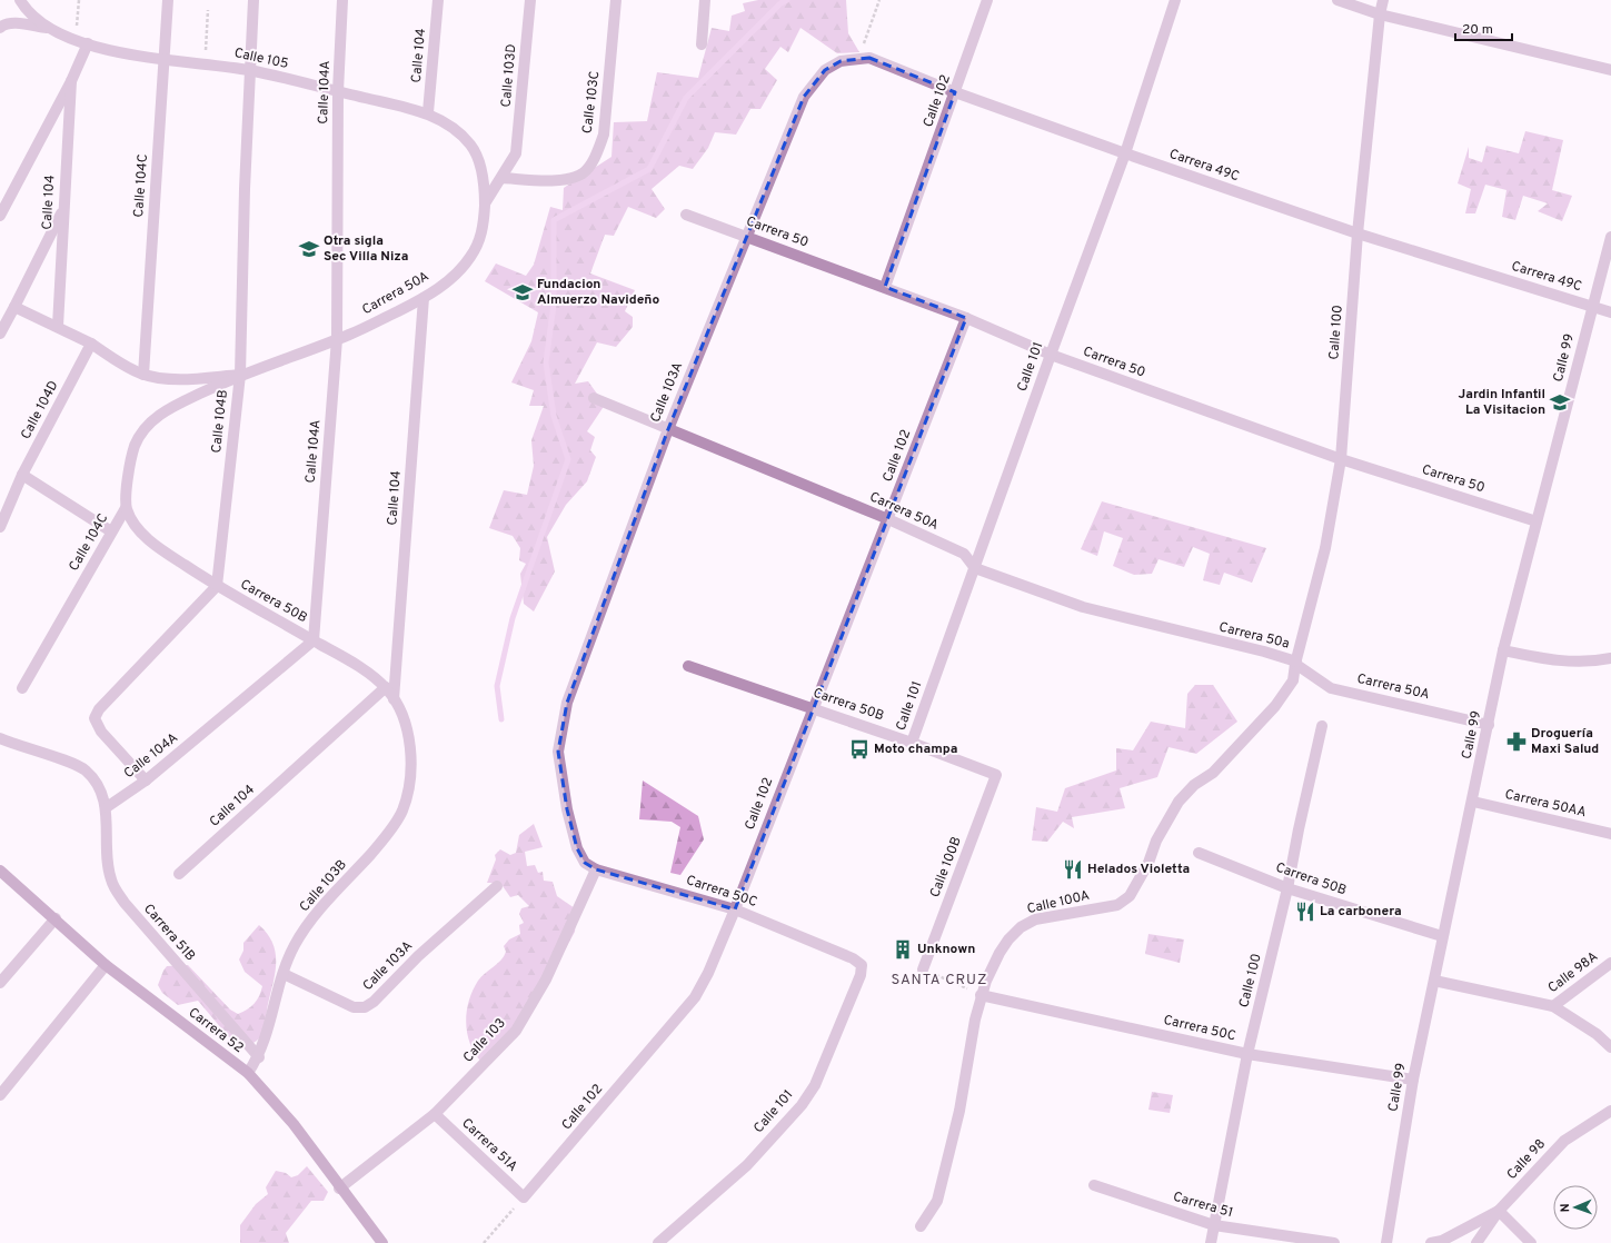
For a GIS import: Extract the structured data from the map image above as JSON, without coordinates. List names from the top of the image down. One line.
{"streets":{"main road":["Carrera 52"],"street":["Calle 104","Calle 105","Calle 103D","Calle 104A","Calle 102","Calle 103C","Carrera 49C","Calle 104C","Carrera 50","Carrera 50A","Calle 100","Calle 99","Calle 101","Calle 103A","Calle 104D","Calle 104B","Carrera 50B","Carrera 50a","Carrera 50AA","Calle 100B","Calle 103B","Carrera 50C","Calle 100A","Carrera 51B","Calle 98A","Calle 103","Carrera 51A","Calle 98","Carrera 51"]},"crossings":[["Calle 104","Calle 105"],["Calle 104","Carrera 50A"],["Calle 104","Carrera 50B"],["Calle 105","Calle 104A"],["Calle 105","Calle 104C"],["Calle 105","Carrera 50A"],["Calle 105","Calle 104B"],["Calle 103D","Calle 103C"],["Calle 104A","Carrera 50A"],["Calle 104A","Carrera 50B"],["Calle 104A","Carrera 51B"],["Calle 102","Carrera 49C"],["Calle 102","Carrera 50"],["Calle 102","Carrera 50A"],["Calle 102","Carrera 50B"],["Calle 102","Carrera 50C"],["Calle 102","Carrera 51A"],["Carrera 49C","Calle 100"],["Carrera 49C","Calle 99"],["Carrera 49C","Calle 101"],["Carrera 49C","Calle 103A"],["Calle 104C","Carrera 50A"],["Calle 104C","Carrera 50B"],["Carrera 50","Calle 100"],["Carrera 50","Calle 99"],["Carrera 50","Calle 101"],["Carrera 50","Calle 103A"],["Carrera 50A","Calle 100"],["Carrera 50A","Calle 99"],["Carrera 50A","Calle 101"],["Carrera 50A","Calle 103A"],["Carrera 50A","Calle 104D"],["Carrera 50A","Calle 104B"],["Carrera 50A","Carrera 50a"],["Carrera 50A","Calle 100A"],["Calle 100","Carrera 50B"],["Calle 100","Carrera 50a"],["Calle 100","Carrera 50C"],["Calle 100","Calle 100A"],["Calle 100","Carrera 51"],["Calle 99","Carrera 50B"],["Calle 99","Carrera 50AA"],["Calle 99","Carrera 50C"],["Calle 101","Carrera 50B"],["Calle 101","Carrera 50C"],["Calle 103A","Calle 103B"],["Calle 103A","Carrera 50C"],["Calle 104B","Carrera 50B"],["Carrera 50B","Calle 100B"],["Carrera 50B","Calle 103B"],["Carrera 50a","Calle 100A"],["Calle 103B","Carrera 51B"],["Calle 103B","Carrera 52"],["Carrera 50C","Calle 100A"],["Carrera 50C","Calle 103"],["Carrera 52","Calle 103"],["Calle 103","Carrera 51A"]],"districts":["SANTA CRUZ"],"places":{"school or university":["Otra sigla Sec Villa Niza","Fundacion Almuerzo Navideño","Jardin Infantil La Visitacion"],"pharmacy":["Droguería Maxi Salud"],"bus stop":["Moto champa"],"restaurant":["Helados Violetta","La carbonera"],"building":["Unknown"]},"scale_bar":"20 m","north":"left"}
